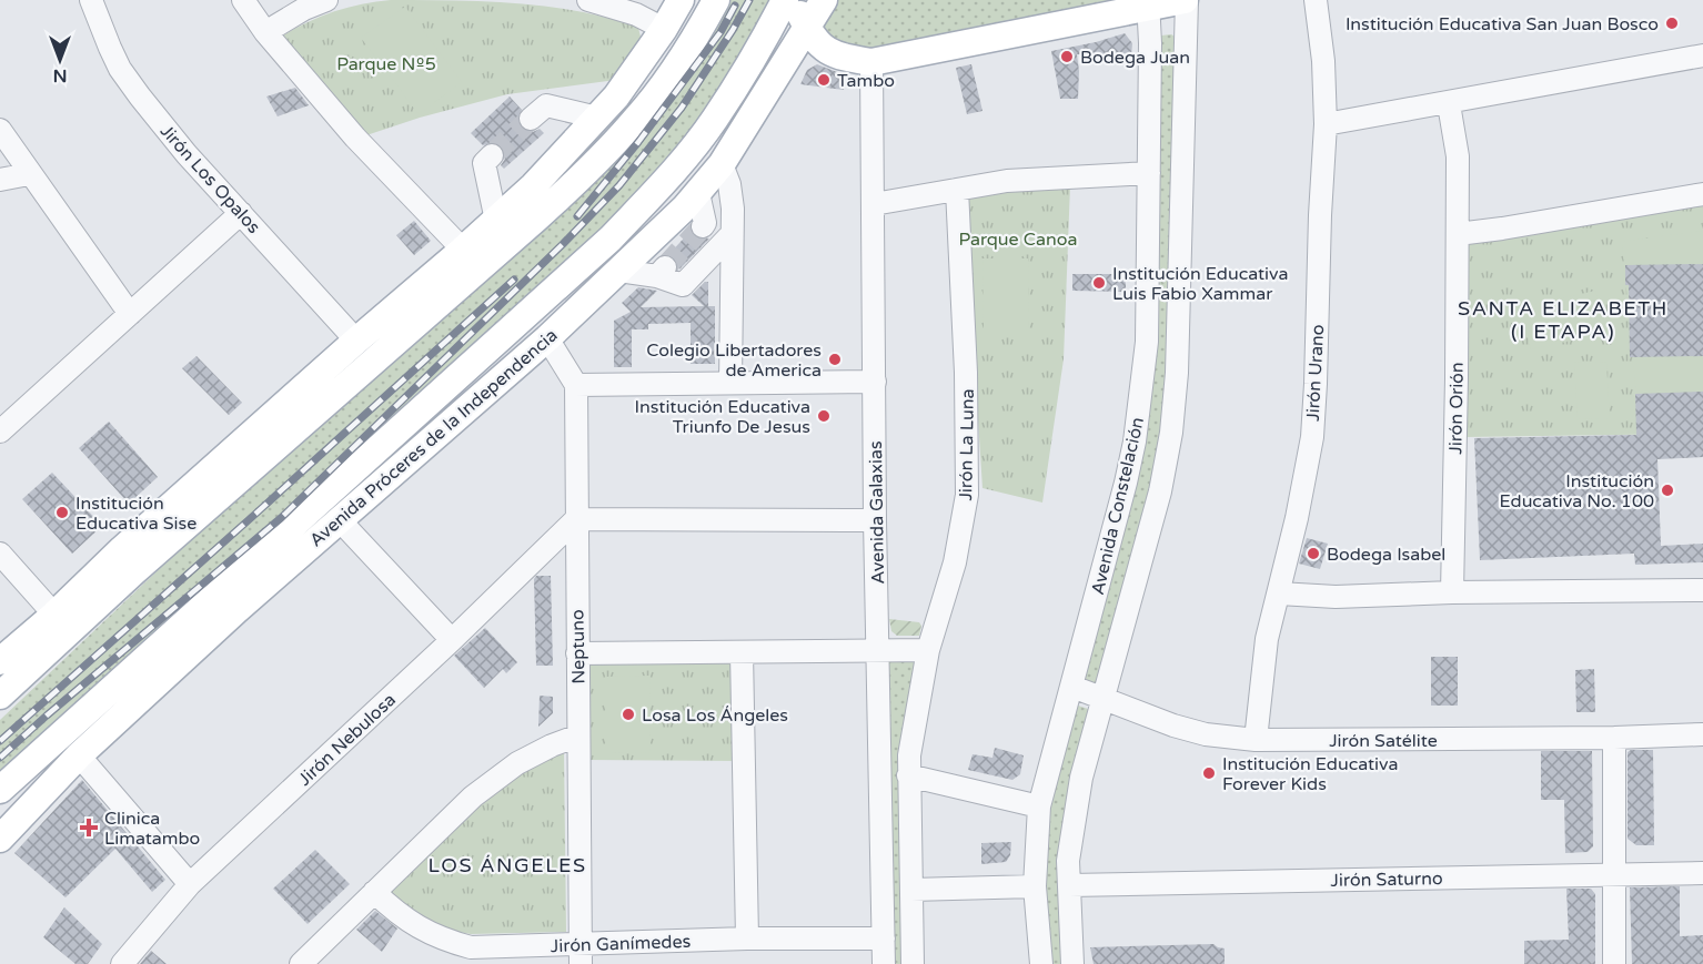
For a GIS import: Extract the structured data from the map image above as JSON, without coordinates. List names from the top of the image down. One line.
{"streets":{"main road":["Avenida Próceres de la Independencia"],"street":["Jirón Los Opalos","Jirón Urano","Jirón Orión","Jirón La Luna","Avenida Constelación","Avenida Galaxias","Neptuno","Jirón Nebulosa","Jirón Satélite","Jirón Saturno","Jirón Ganímedes"]},"crossings":[["Jirón Urano","Jirón Satélite"],["Avenida Constelación","Jirón Satélite"],["Avenida Constelación","Jirón Saturno"],["Avenida Galaxias","Jirón Ganímedes"],["Neptuno","Jirón Nebulosa"],["Neptuno","Jirón Ganímedes"]],"districts":["SANTA ELIZABETH (I ETAPA)","LOS ÁNGELES"],"parks":["Parque Nº5","Parque Canoa"],"places":{"other":["Institución Educativa San Juan Bosco","Bodega Juan","Tambo","Institución Educativa Luis Fabio Xammar","Colegio Libertadores de America","Institución Educativa Triunfo De Jesus","Institución Educativa No. 100","Institución Educativa Sise","Bodega Isabel","Losa Los Ángeles","Institución Educativa Forever Kids"],"health":["Clinica Limatambo"]},"north":"bottom"}
